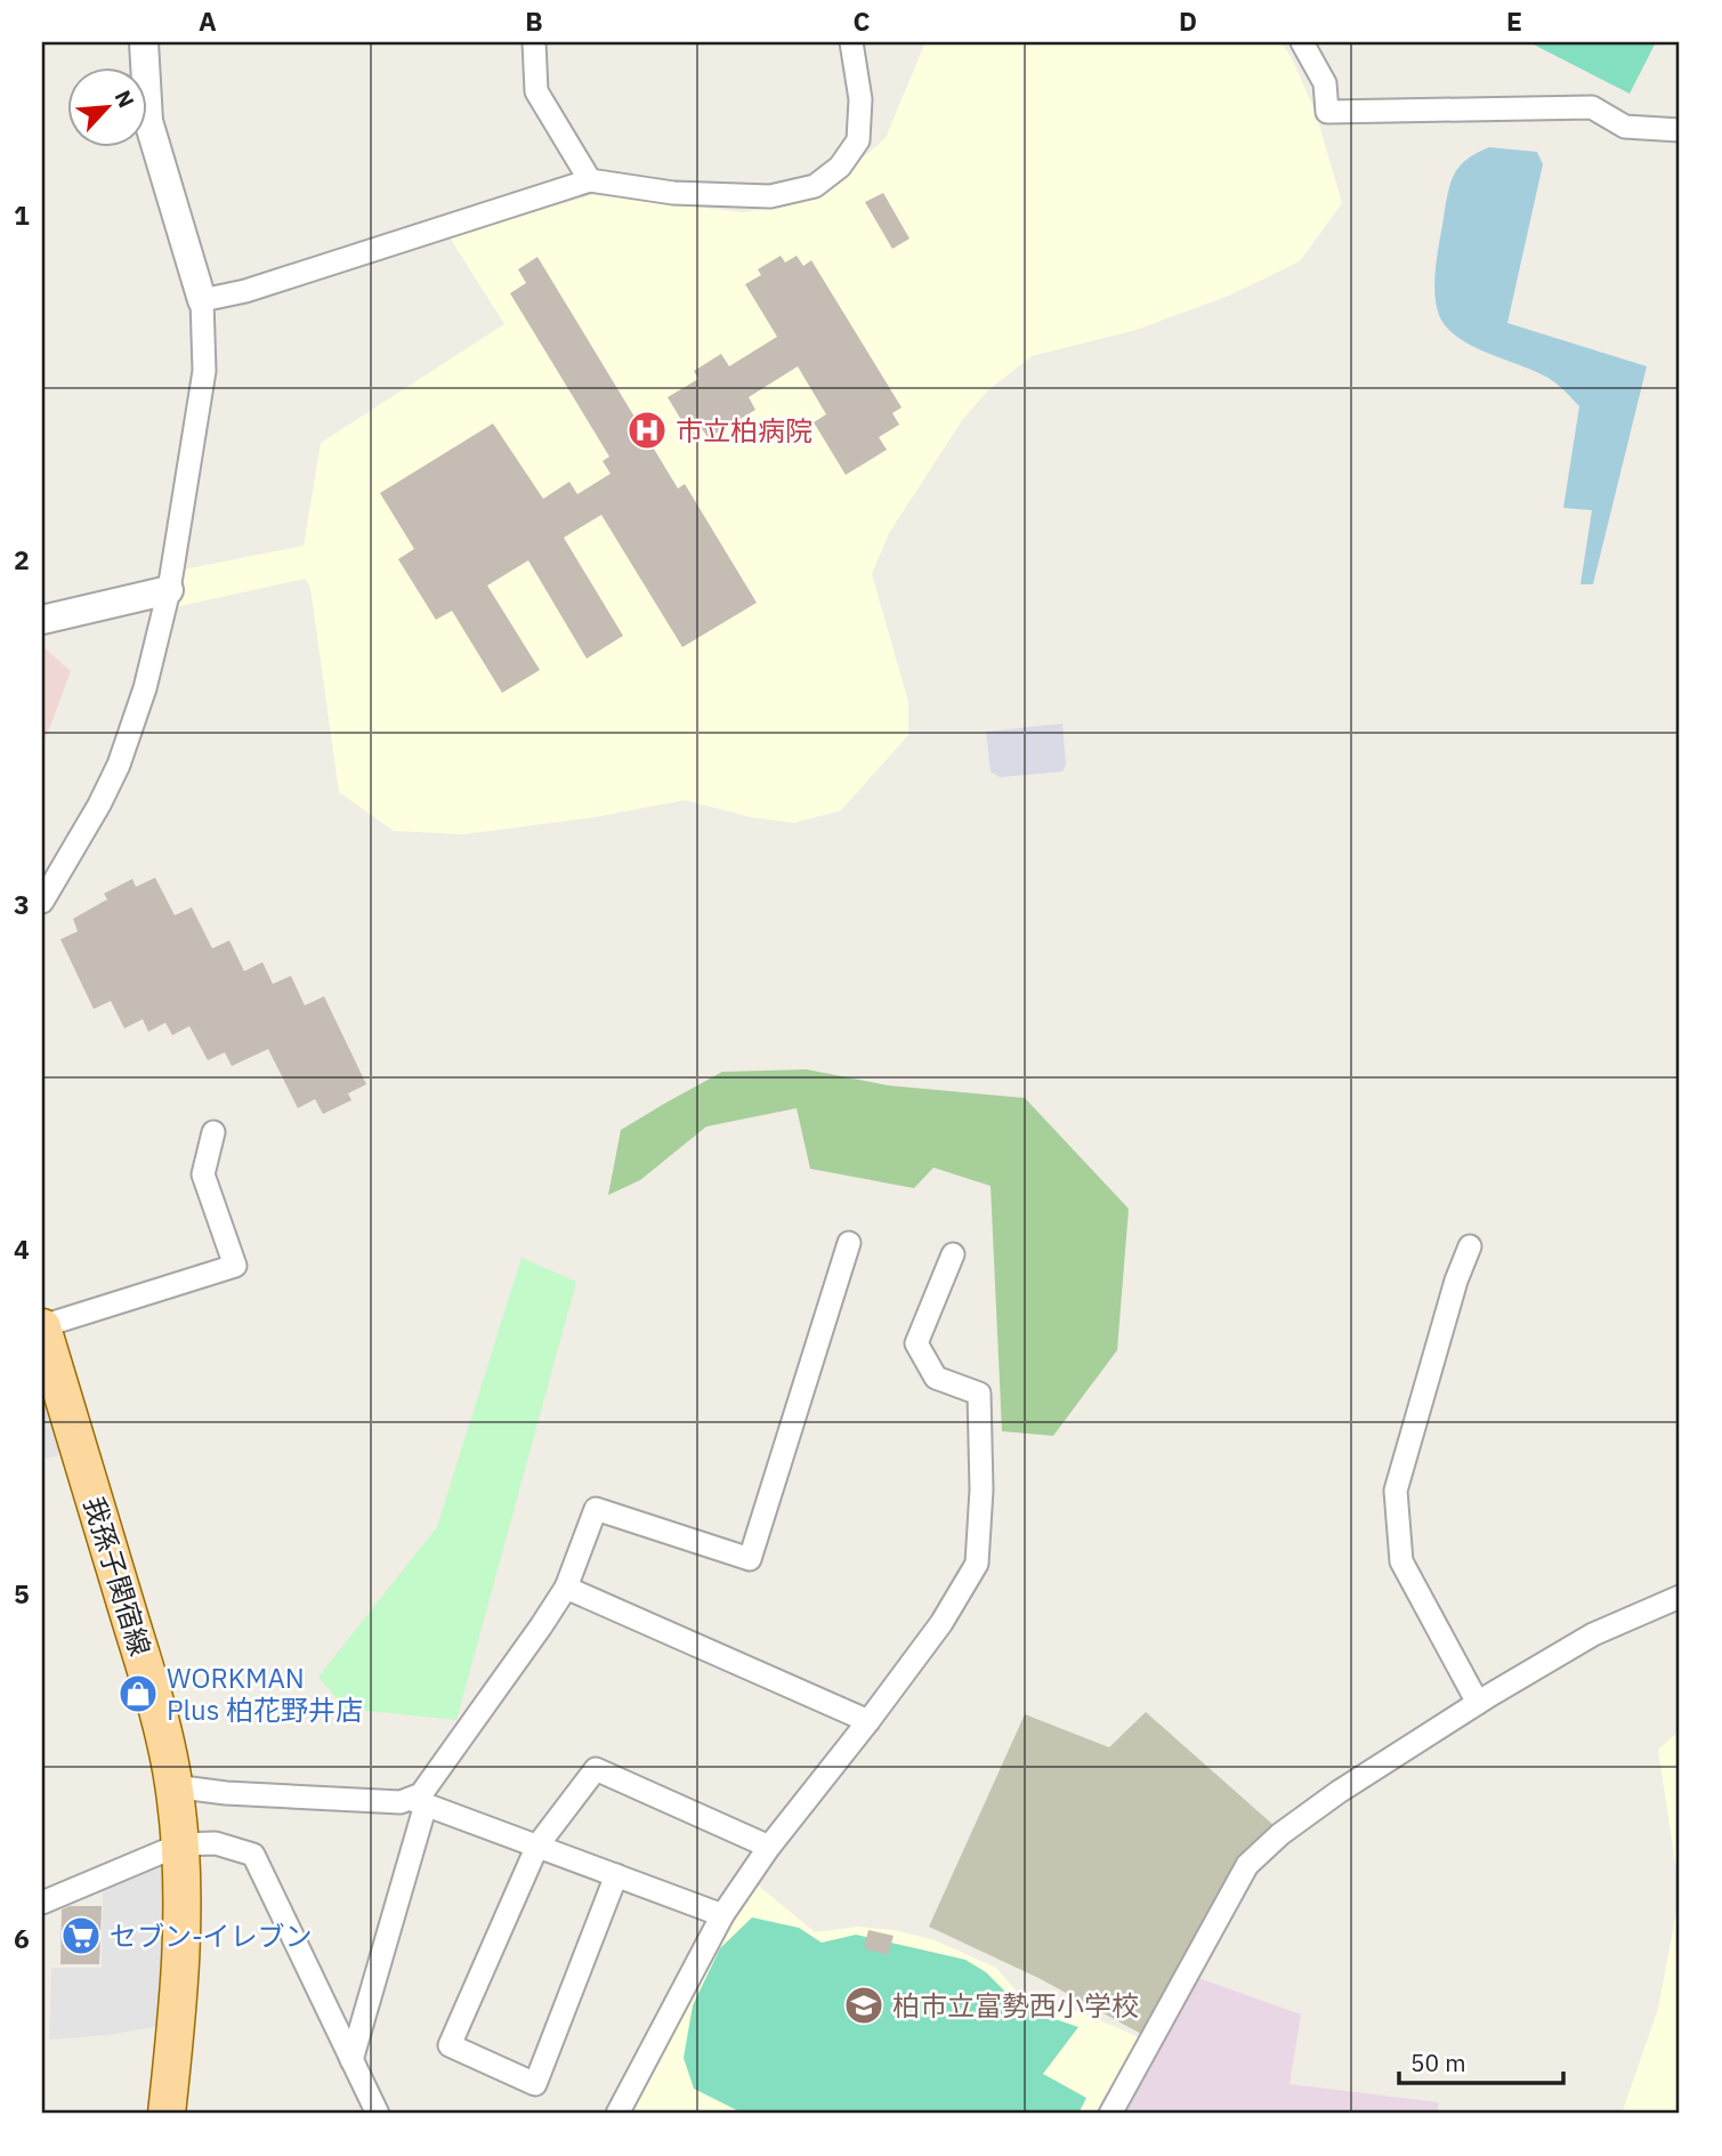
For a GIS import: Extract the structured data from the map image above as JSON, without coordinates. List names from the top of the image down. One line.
{"streets":{"main road":["我孫子関宿線"]},"places":{"hospital":["市立柏病院"],"shop":["WORKMAN Plus 柏花野井店"],"supermarket":["セブン-イレブン"],"school or university":["柏市立富勢西小学校"]},"scale_bar":"50 m","north":"top right","grid":{"columns":["A","B","C","D","E"],"rows":["1","2","3","4","5","6"]}}
